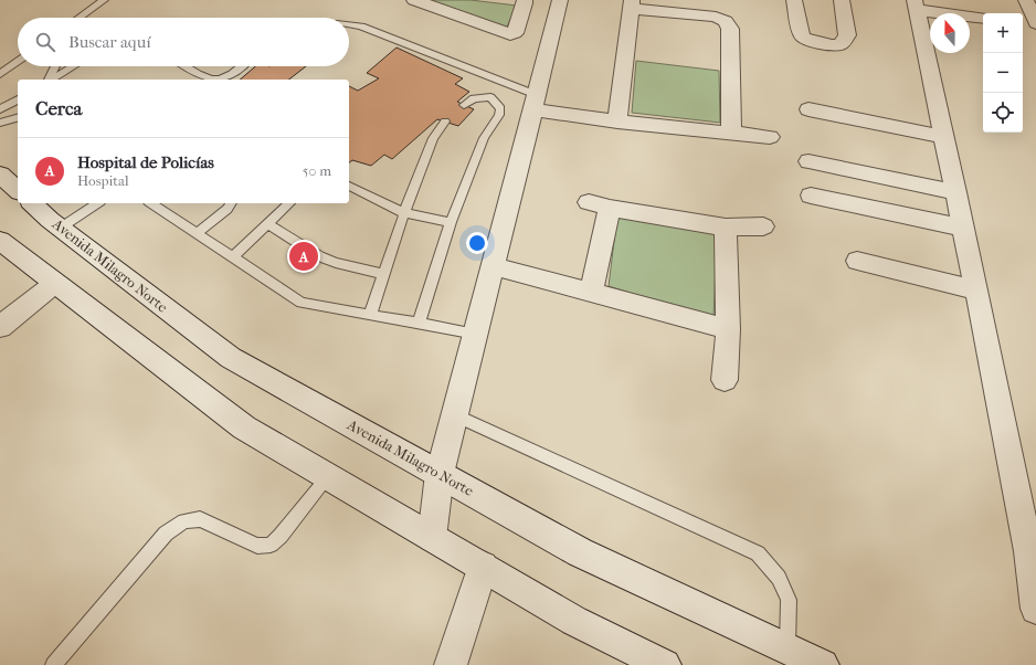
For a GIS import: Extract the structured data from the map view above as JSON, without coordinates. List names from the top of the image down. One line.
{"streets":{"street":["Avenida Milagro Norte"]},"north":"top","page":{"map_buttons":["+","−"],"search":"Buscar aquí","heading":"Cerca","list":[{"mark":"A","name":"Hospital de Policías","note":"Hospital","value":"50 m"}],"pins":"A"}}
